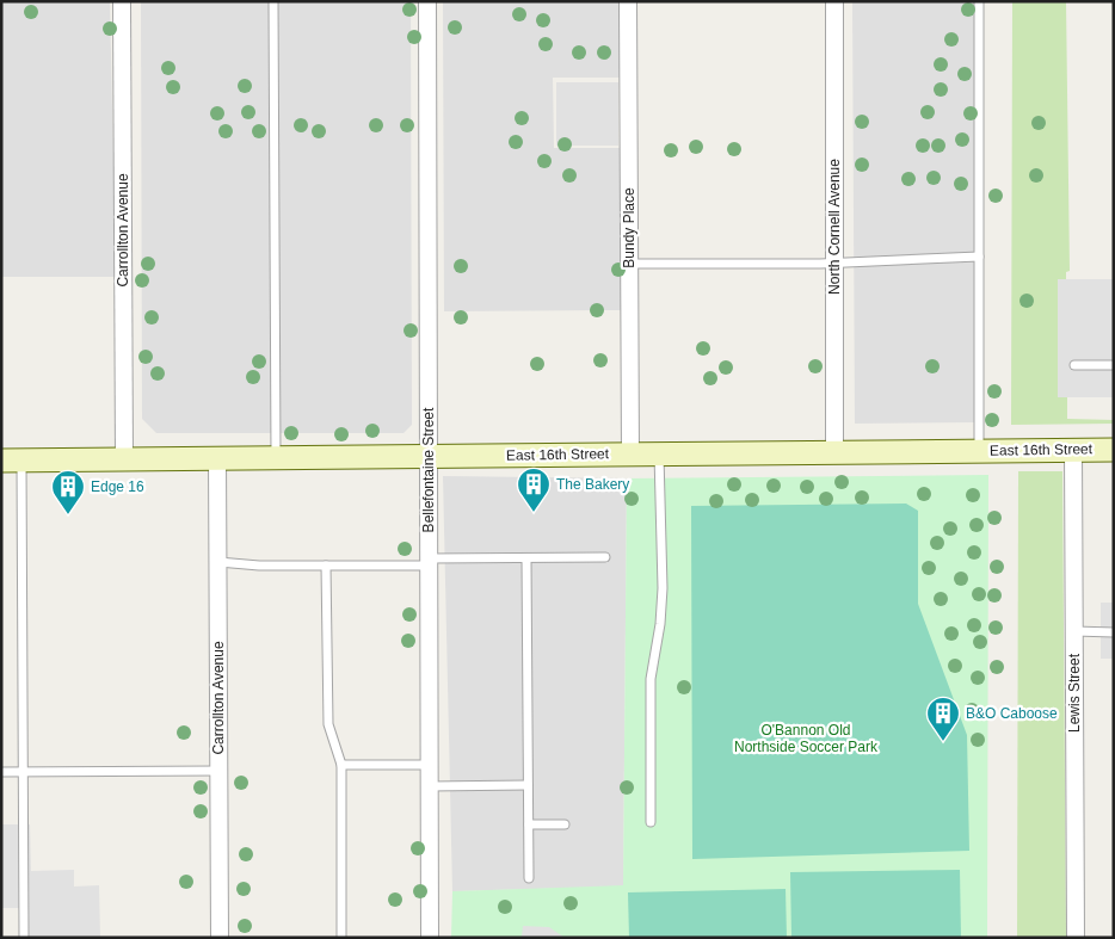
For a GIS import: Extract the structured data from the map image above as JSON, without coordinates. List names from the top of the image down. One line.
{"streets":{"main road":["East 16th Street"],"street":["North Cornell Avenue","Bundy Place","Carrollton Avenue","Bellefontaine Street","Lewis Street"]},"crossings":[["North Cornell Avenue","East 16th Street"],["Bundy Place","East 16th Street"],["Carrollton Avenue","East 16th Street"],["East 16th Street","Bellefontaine Street"],["East 16th Street","Lewis Street"]],"parks":["O'Bannon Old Northside Soccer Park"],"places":{"building":["The Bakery","Edge 16","B&O Caboose"]}}
